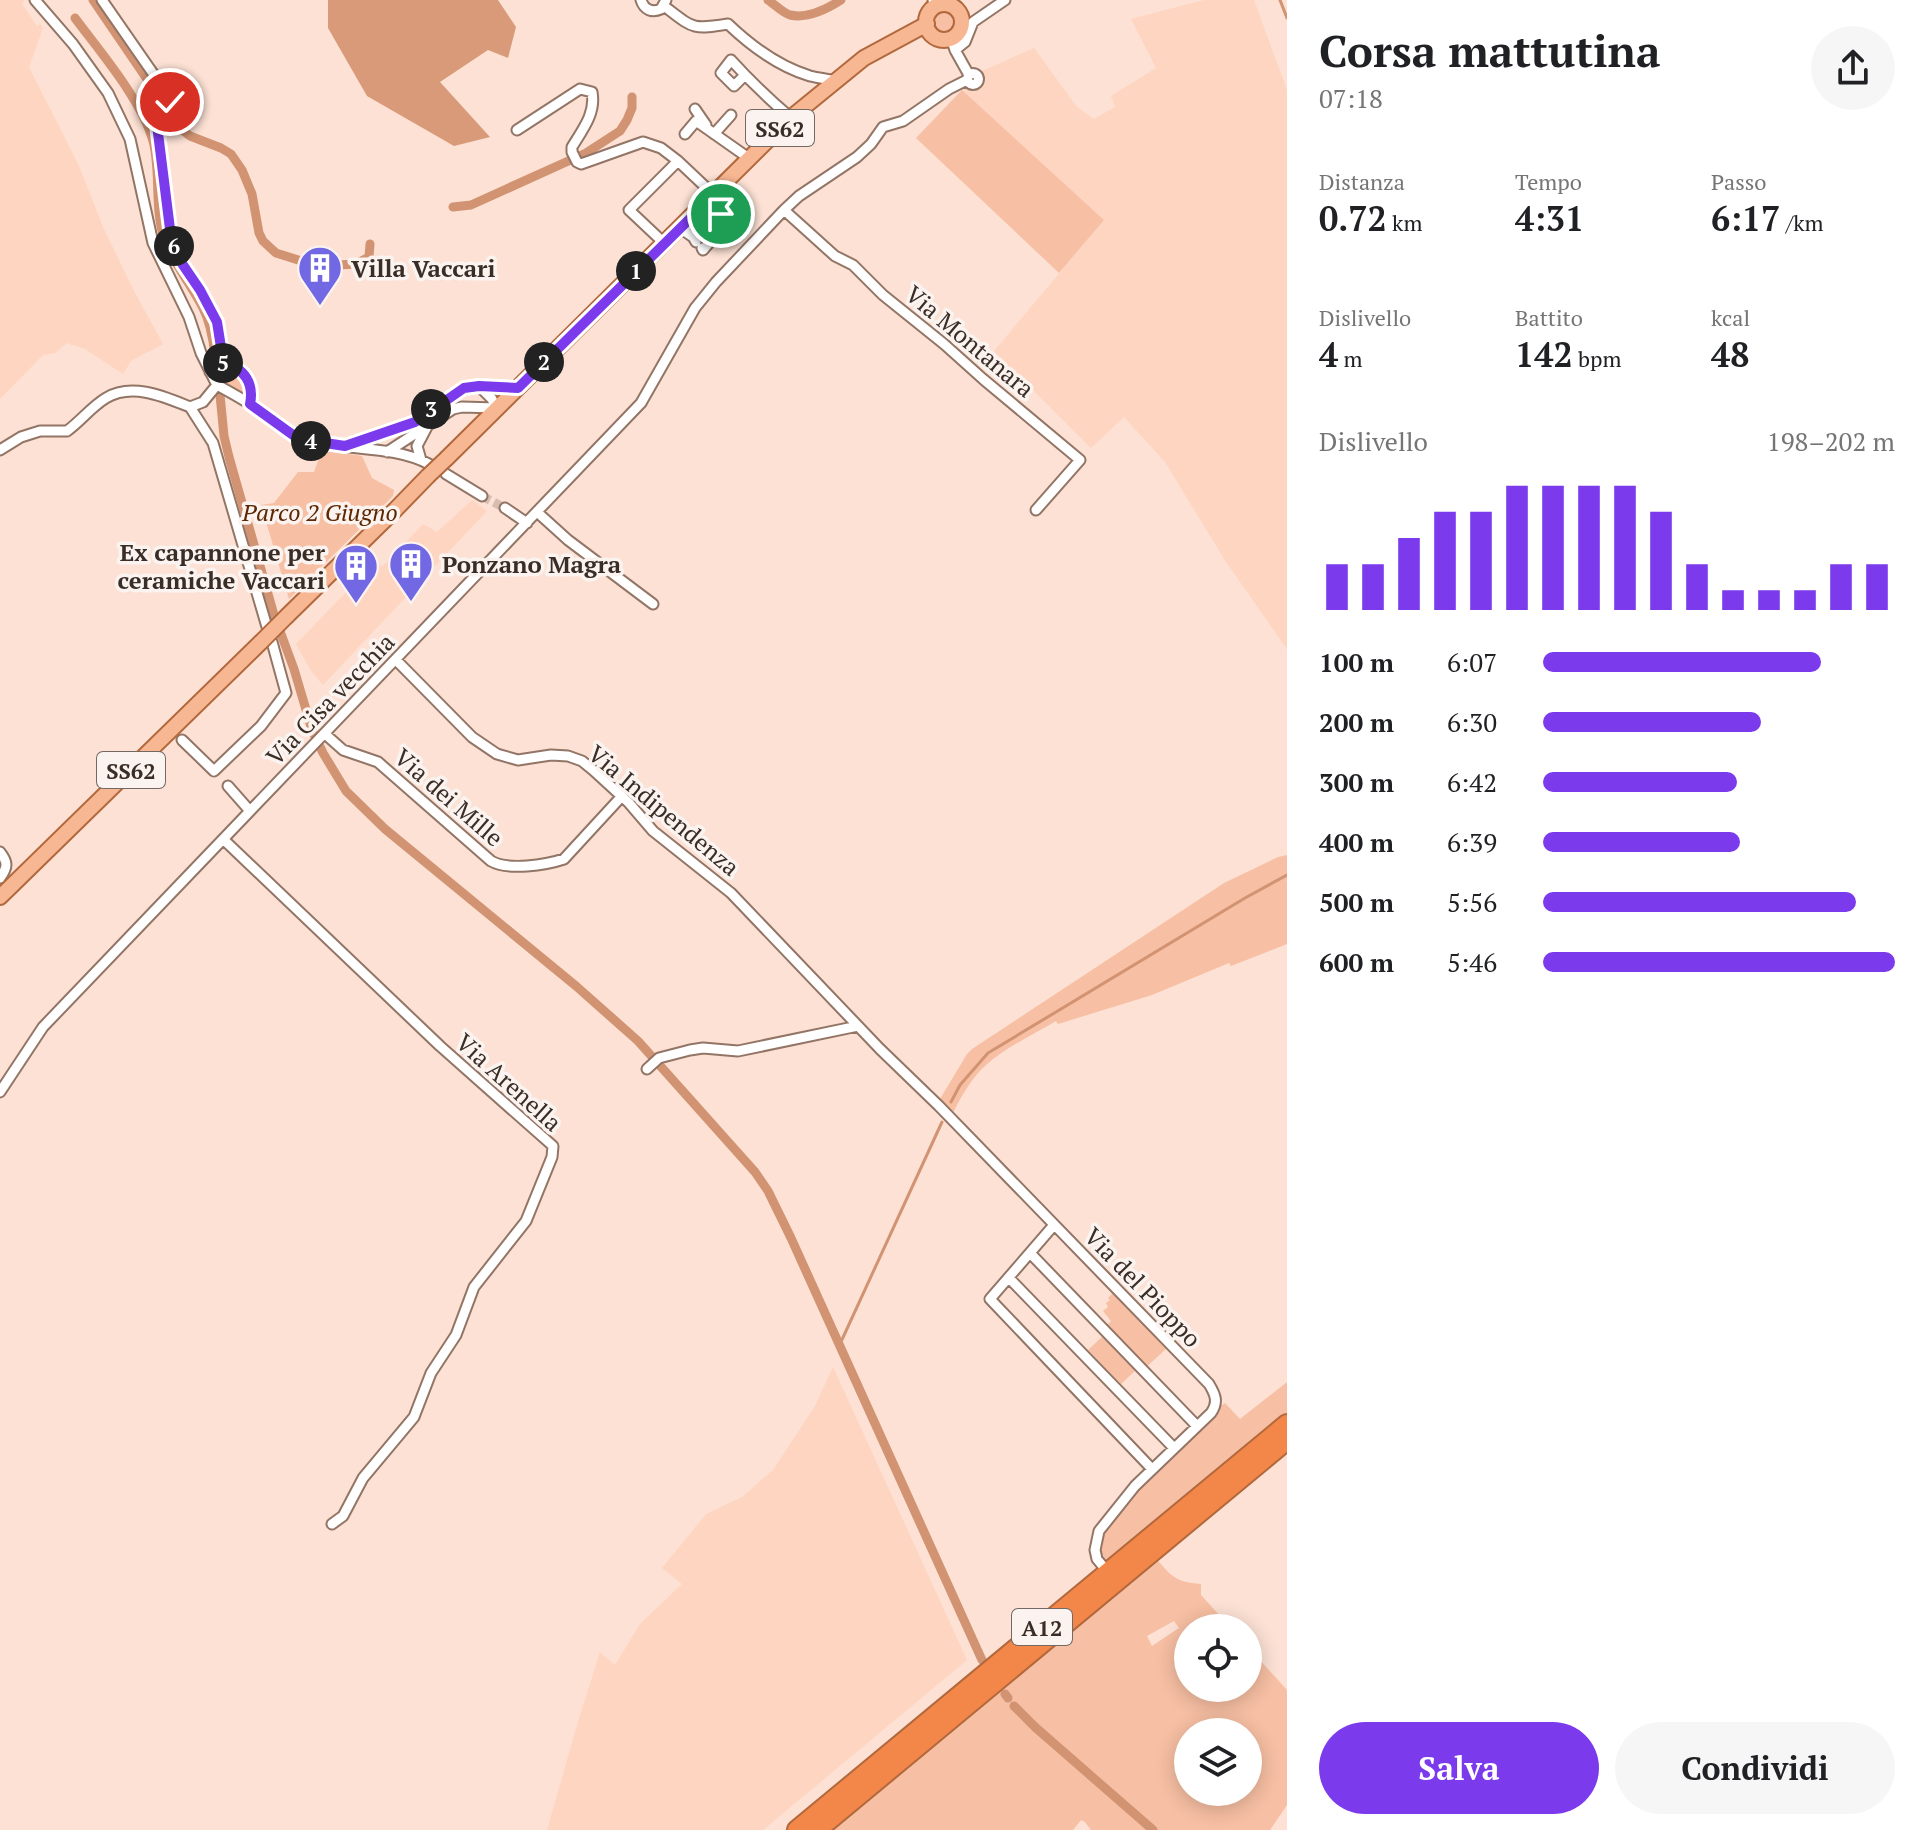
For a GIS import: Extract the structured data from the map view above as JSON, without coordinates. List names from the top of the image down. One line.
{"streets":{"highway":["A12"],"main road":["SS62"],"street":["Via Montanara","Via Cisa vecchia","Via dei Mille","Via Indipendenza","Via Arenella","Via del Pioppo"]},"crossings":[["SS62","Via Cisa vecchia"],["Via Montanara","Via Cisa vecchia"],["Via Cisa vecchia","Via dei Mille"],["Via Cisa vecchia","Via Indipendenza"],["Via Cisa vecchia","Via Arenella"],["Via dei Mille","Via Indipendenza"],["Via Indipendenza","Via del Pioppo"]],"parks":["Parco 2 Giugno"],"places":{"building":["Villa Vaccari","Ponzano Magra","Ex capannone per ceramiche Vaccari"]},"page":{"heading":["Corsa mattutina","07:18"],"stats":[["Distanza","0.72 km"],["Tempo","4:31"],["Passo","6:17 /km"],["Dislivello","4 m"],["Battito","142 bpm"],["kcal","48"]],"pins":["6","1","2","5","3","4"],"chart":["Dislivello","198–202 m"],"list":[{"name":"100 m","note":"6:07"},{"name":"200 m","note":"6:30"},{"name":"300 m","note":"6:42"},{"name":"400 m","note":"6:39"},{"name":"500 m","note":"5:56"},{"name":"600 m","note":"5:46"}],"buttons":["Salva","Condividi"]}}
